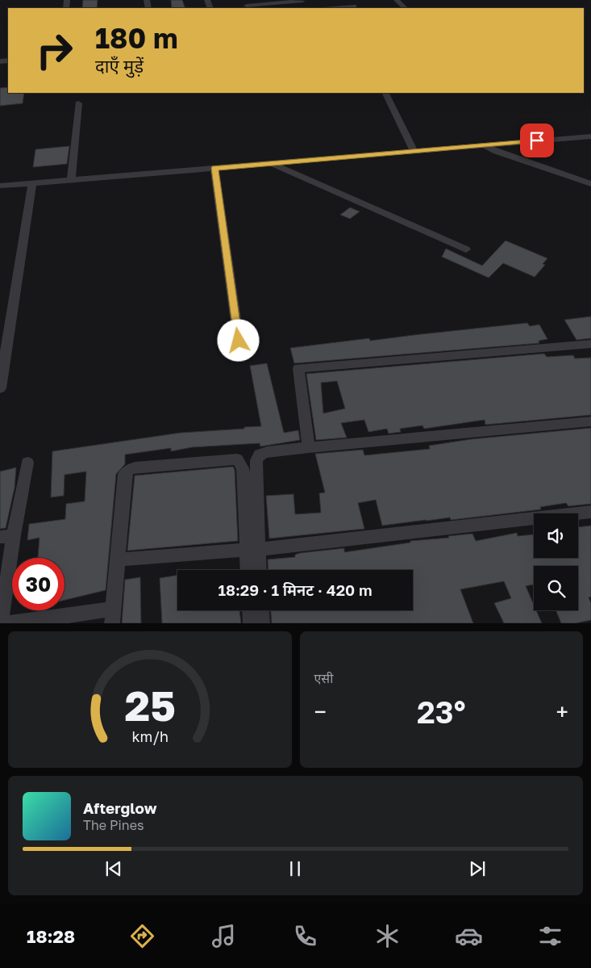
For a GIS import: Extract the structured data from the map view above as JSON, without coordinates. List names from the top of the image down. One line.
{"page":{"turn":["180 m","दाएँ मुड़ें"],"limit":"30","trip":"18:29 · 1 मिनट · 420 m","tile":"एसी","heat":["−","23°","+"],"song":["Afterglow","The Pines"],"tabs":"18:28","gauge":["25","km/h"]}}
